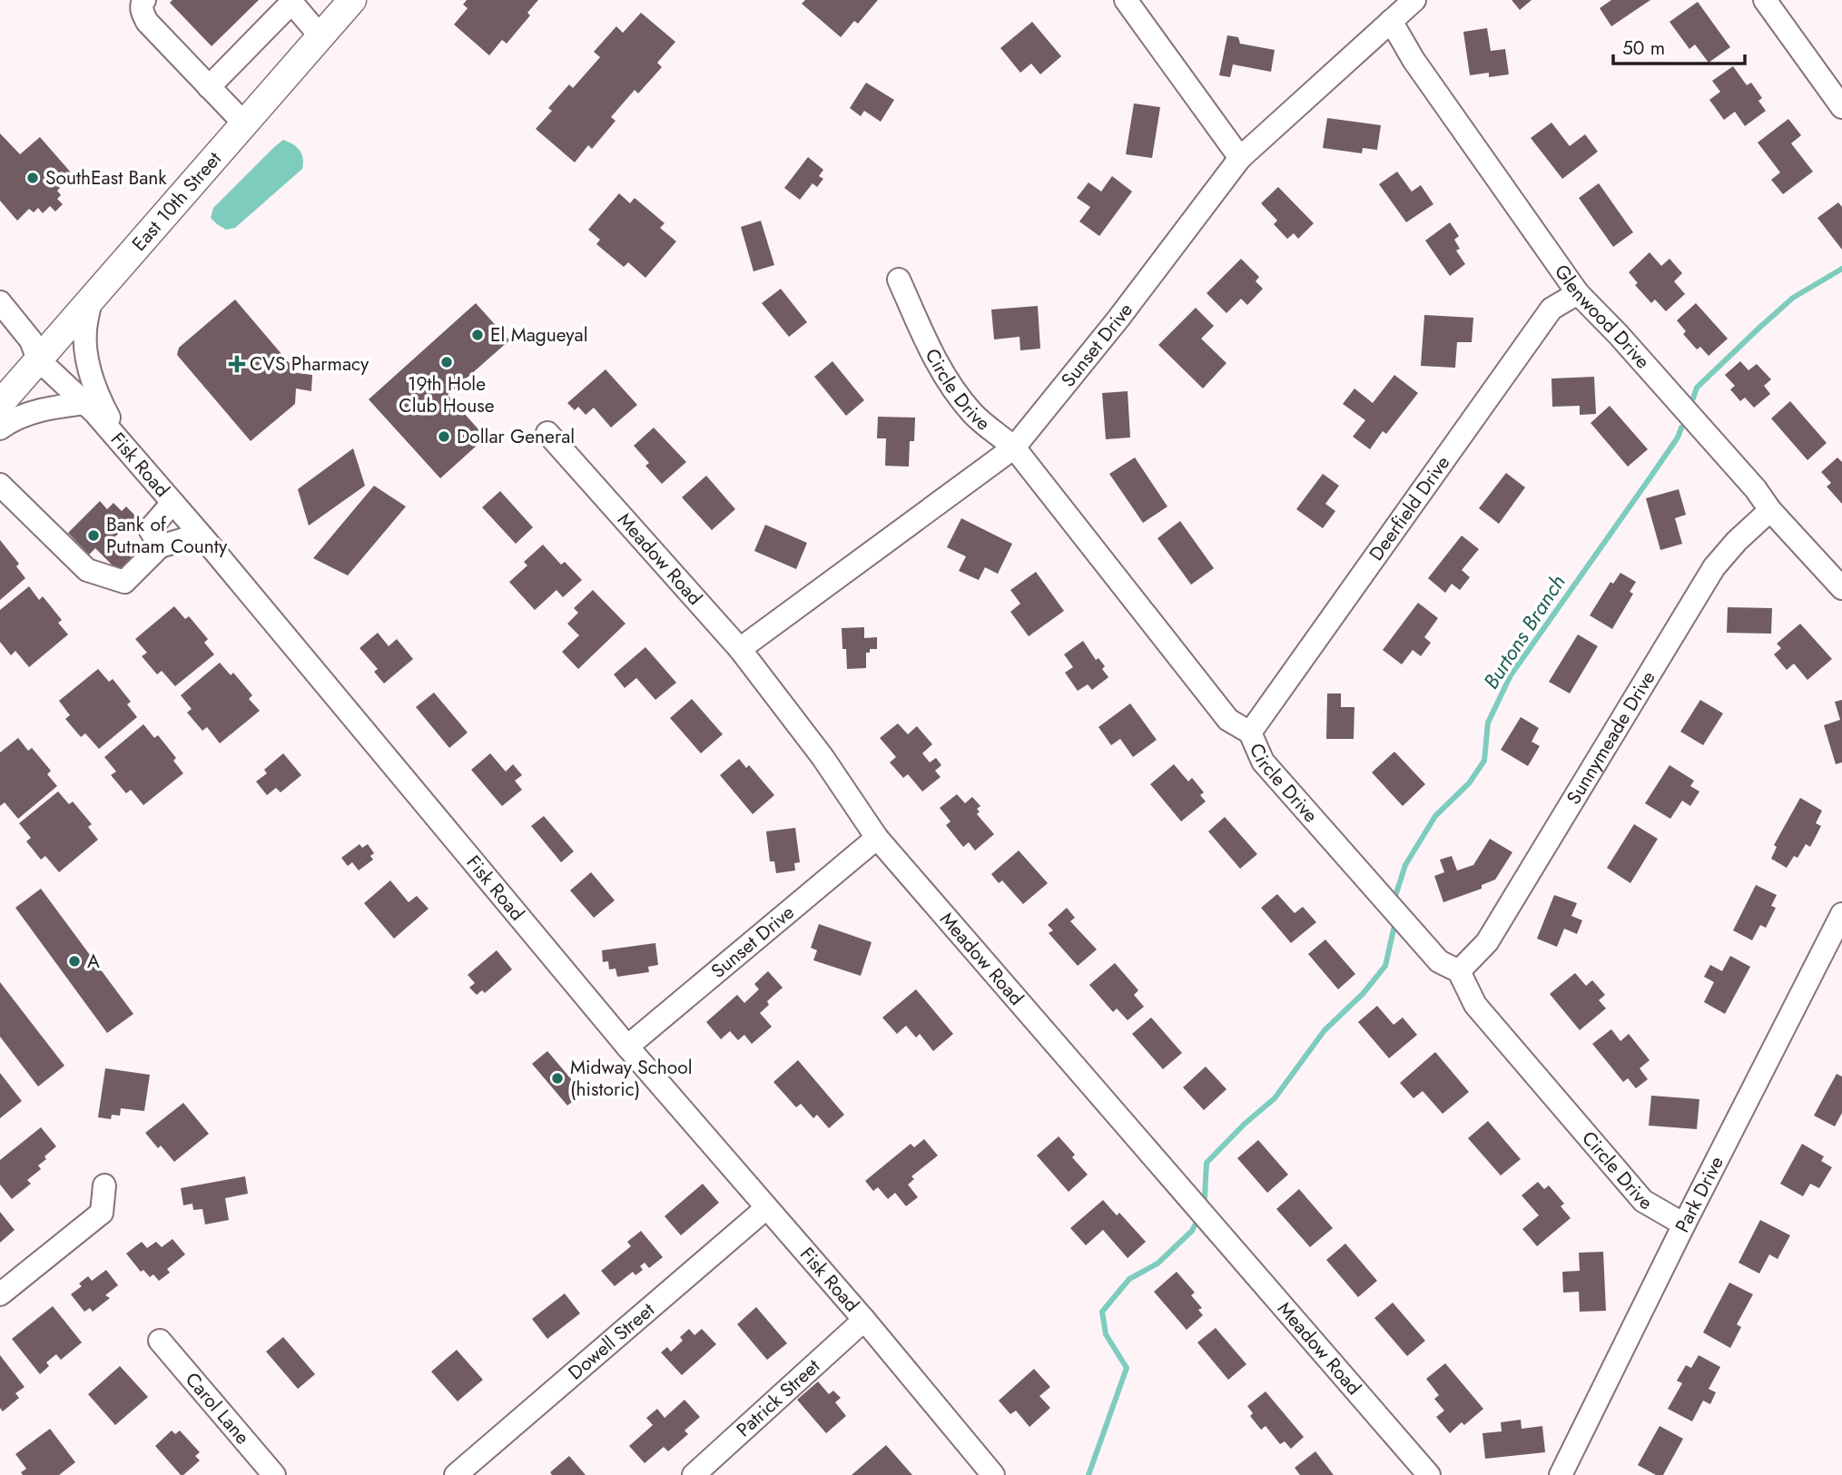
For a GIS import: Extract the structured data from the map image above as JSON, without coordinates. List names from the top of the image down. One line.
{"streets":{"main road":["East 10th Street"],"street":["Glenwood Drive","Sunset Drive","Circle Drive","Fisk Road","Deerfield Drive","Meadow Road","Sunnymeade Drive","Park Drive","Dowell Street","Patrick Street","Carol Lane"]},"crossings":[["East 10th Street","Fisk Road"],["Glenwood Drive","Sunset Drive"],["Glenwood Drive","Deerfield Drive"],["Glenwood Drive","Sunnymeade Drive"],["Sunset Drive","Circle Drive"],["Sunset Drive","Fisk Road"],["Sunset Drive","Meadow Road"],["Circle Drive","Deerfield Drive"],["Circle Drive","Sunnymeade Drive"],["Circle Drive","Park Drive"],["Fisk Road","Dowell Street"],["Fisk Road","Patrick Street"]],"water":["Burtons Branch"],"places":{"other":["SouthEast Bank","El Magueyal","19th Hole Club House","Dollar General","Bank of Putnam County","A","Midway School (historic)"],"health":["CVS Pharmacy"]},"scale_bar":"50 m"}
